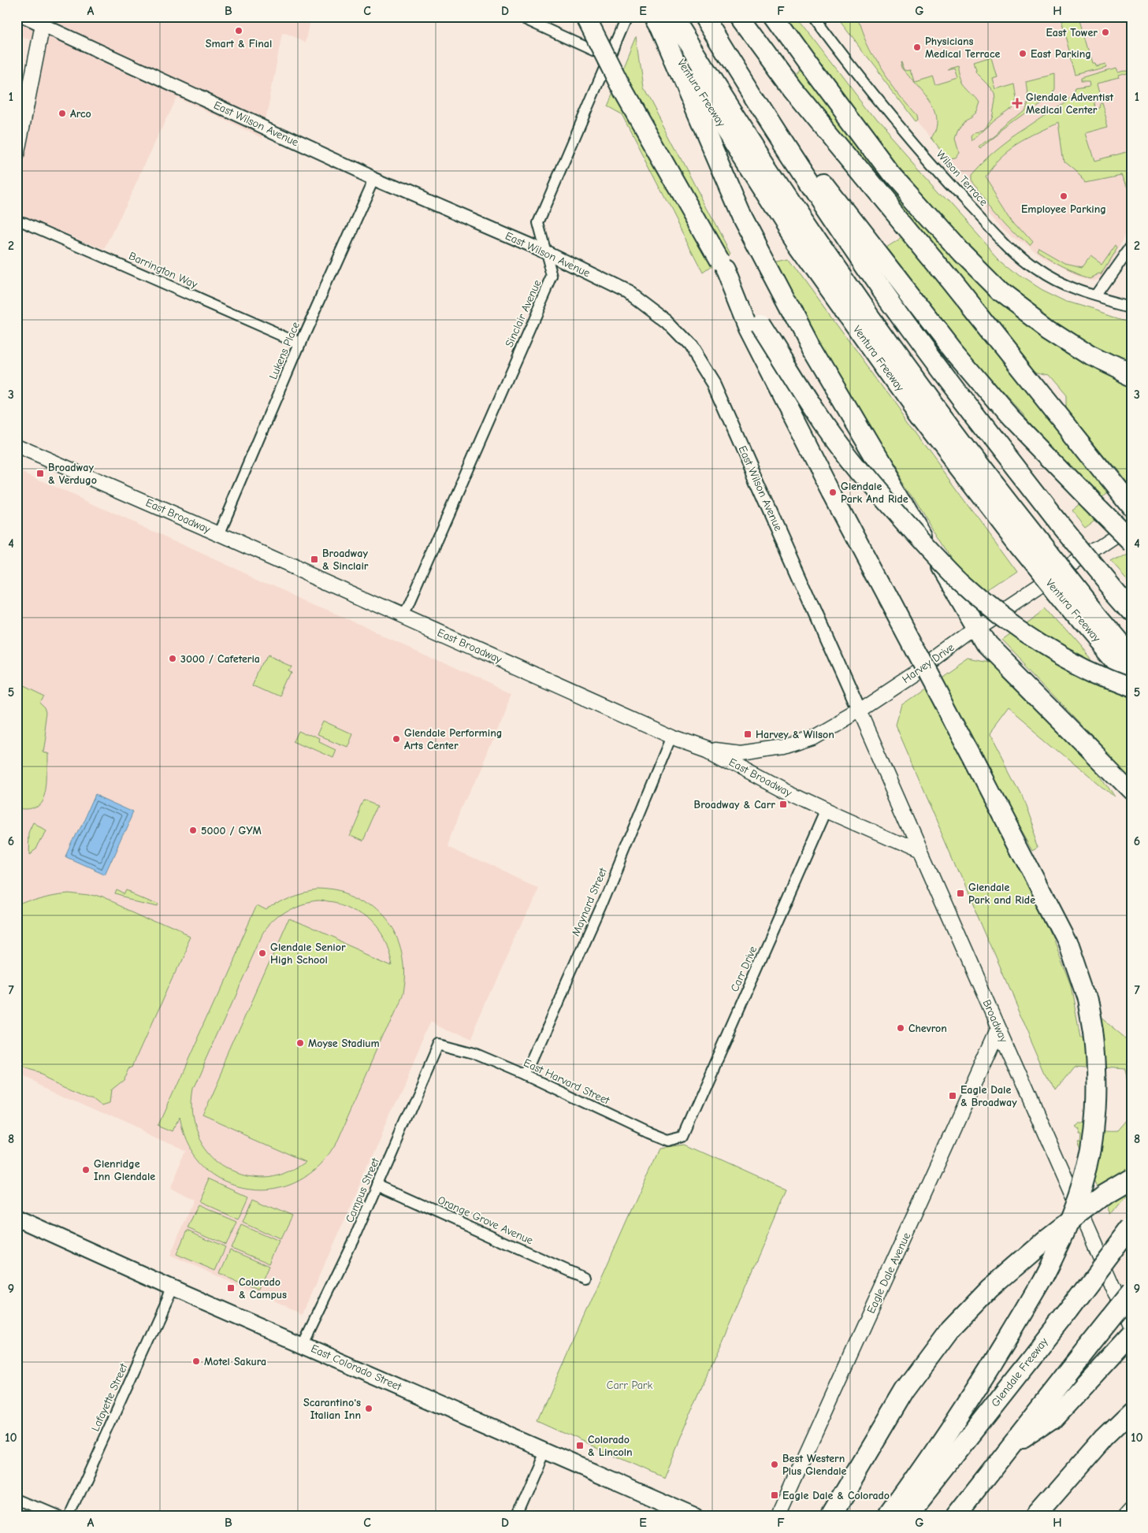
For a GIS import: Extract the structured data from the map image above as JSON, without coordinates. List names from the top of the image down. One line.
{"streets":{"highway":["Ventura Freeway","Glendale Freeway"],"main road":["East Broadway","Harvey Drive","Broadway","Eagle Dale Avenue","East Colorado Street"],"street":["East Wilson Avenue","Wilson Terrace","Barrington Way","Sinclair Avenue","Lukens Place","Maynard Street","Carr Drive","East Harvard Street","Campus Street","Orange Grove Avenue","Lafayette Street"]},"crossings":[["East Wilson Avenue","Sinclair Avenue"],["East Wilson Avenue","Lukens Place"],["East Wilson Avenue","Harvey Drive"],["East Wilson Avenue","Broadway"],["Barrington Way","Lukens Place"],["Sinclair Avenue","East Broadway"],["Lukens Place","East Broadway"],["East Broadway","Harvey Drive"],["East Broadway","Maynard Street"],["East Broadway","Carr Drive"],["East Broadway","Broadway"],["Harvey Drive","Broadway"],["Maynard Street","East Harvard Street"],["Carr Drive","East Harvard Street"],["Broadway","Eagle Dale Avenue"],["East Harvard Street","Campus Street"],["Campus Street","Orange Grove Avenue"],["Campus Street","East Colorado Street"],["East Colorado Street","Lafayette Street"]],"parks":["Carr Park"],"places":{"other":["Smart & Final","East Tower","Physicians Medical Terrace","East Parking","Arco","Employee Parking","Glendale Park And Ride","3000 / Cafeteria","Glendale Performing Arts Center","5000 / GYM","Glendale Senior High School","Chevron","Moyse Stadium","Glenridge Inn Glendale","Motel Sakura","Scarantino's Italian Inn","Best Western Plus Glendale"],"health":["Glendale Adventist Medical Center"],"transit":["Broadway & Verdugo","Broadway & Sinclair","Harvey & Wilson","Broadway & Carr","Glendale Park and Ride","Eagle Dale & Broadway","Colorado & Campus","Colorado & Lincoln","Eagle Dale & Colorado"]},"grid":{"columns":["A","B","C","D","E","F","G","H"],"rows":["1","2","3","4","5","6","7","8","9","10"]}}
